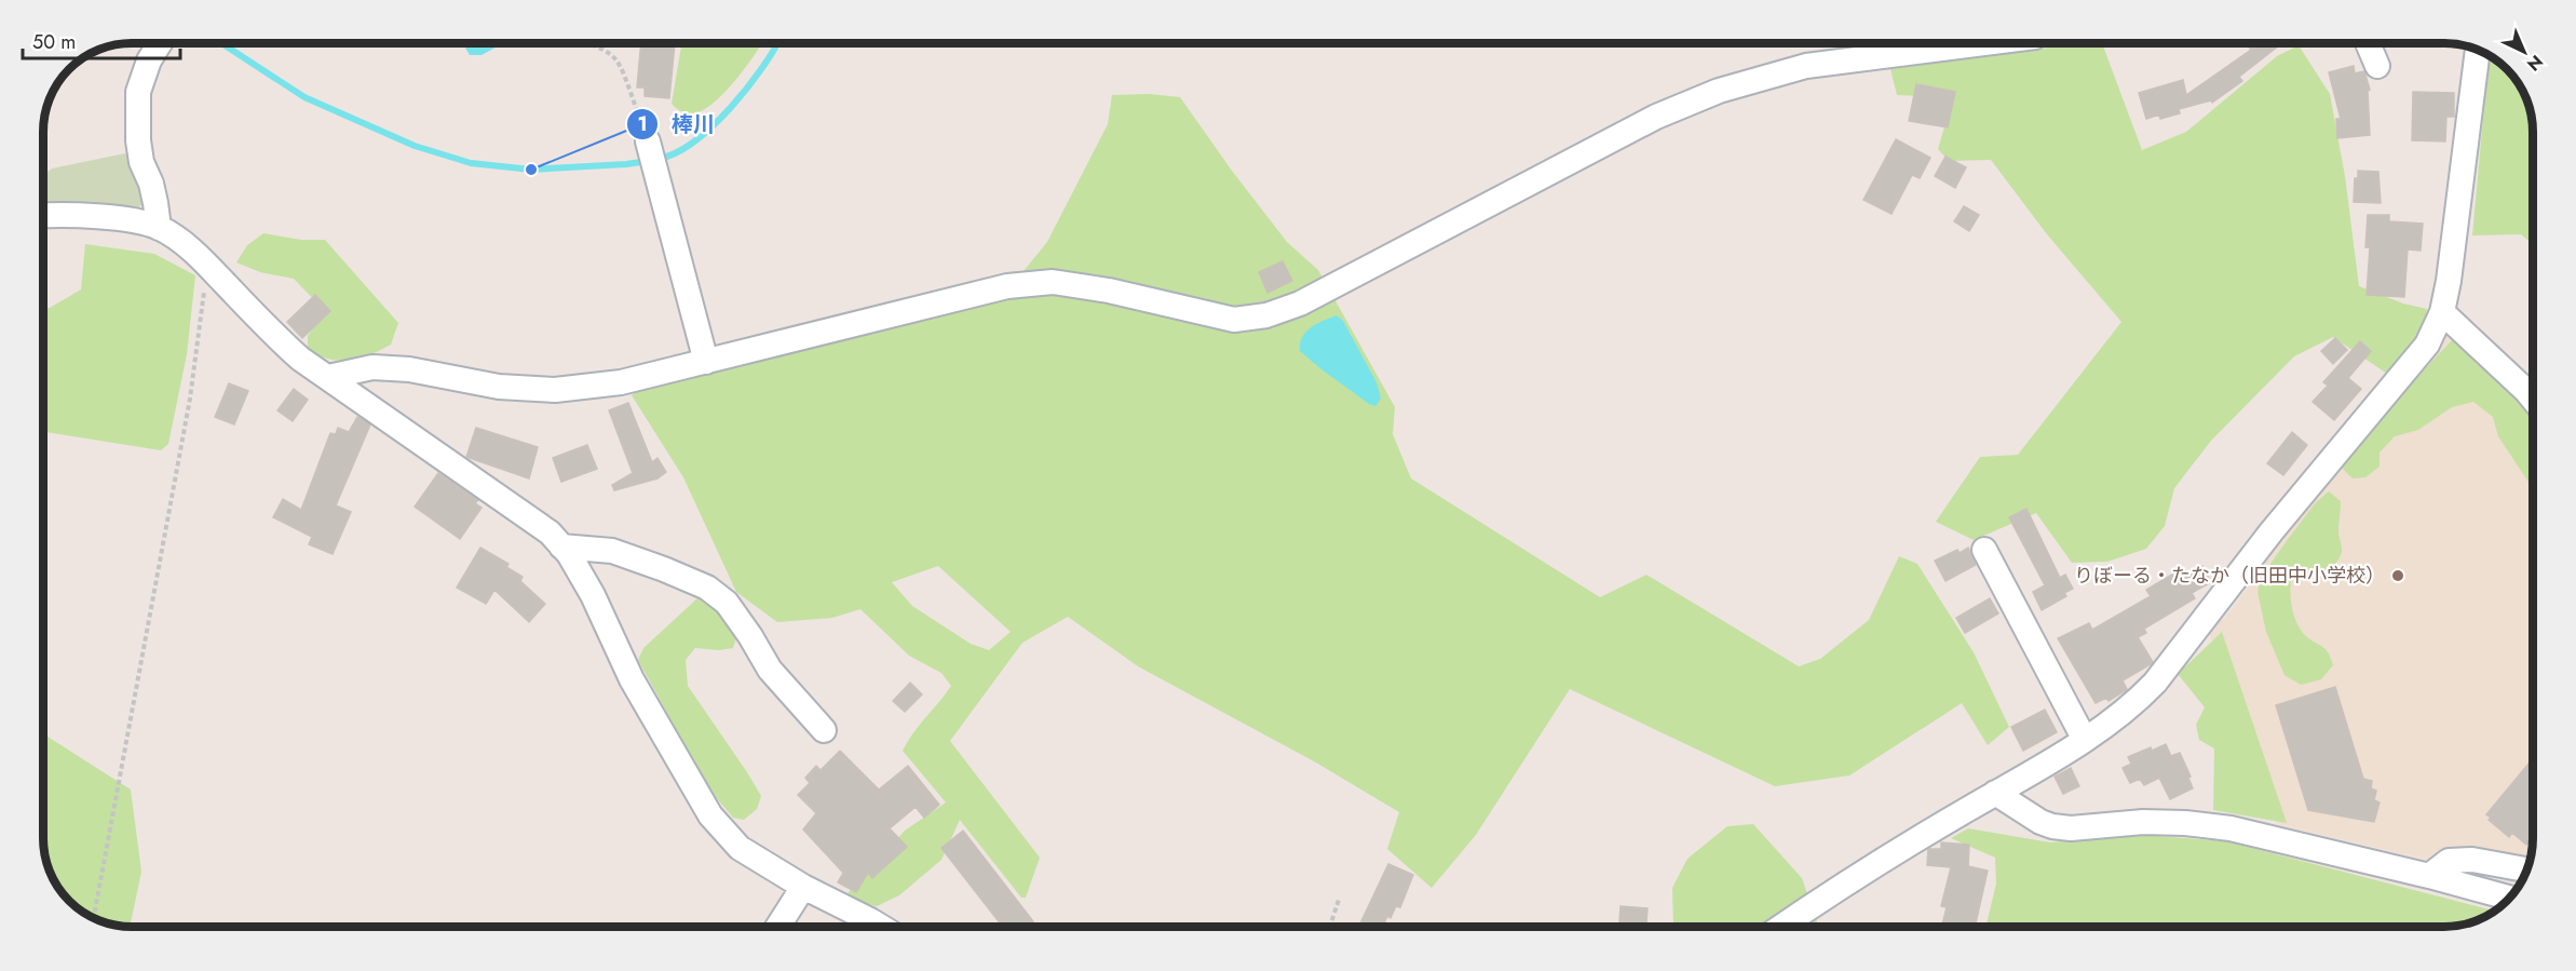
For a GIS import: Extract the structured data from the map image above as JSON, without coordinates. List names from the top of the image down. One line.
{"places":["棒川","りぼーる・たなか（旧田中小学校）"],"scale_bar":"50 m","north":"bottom right"}
